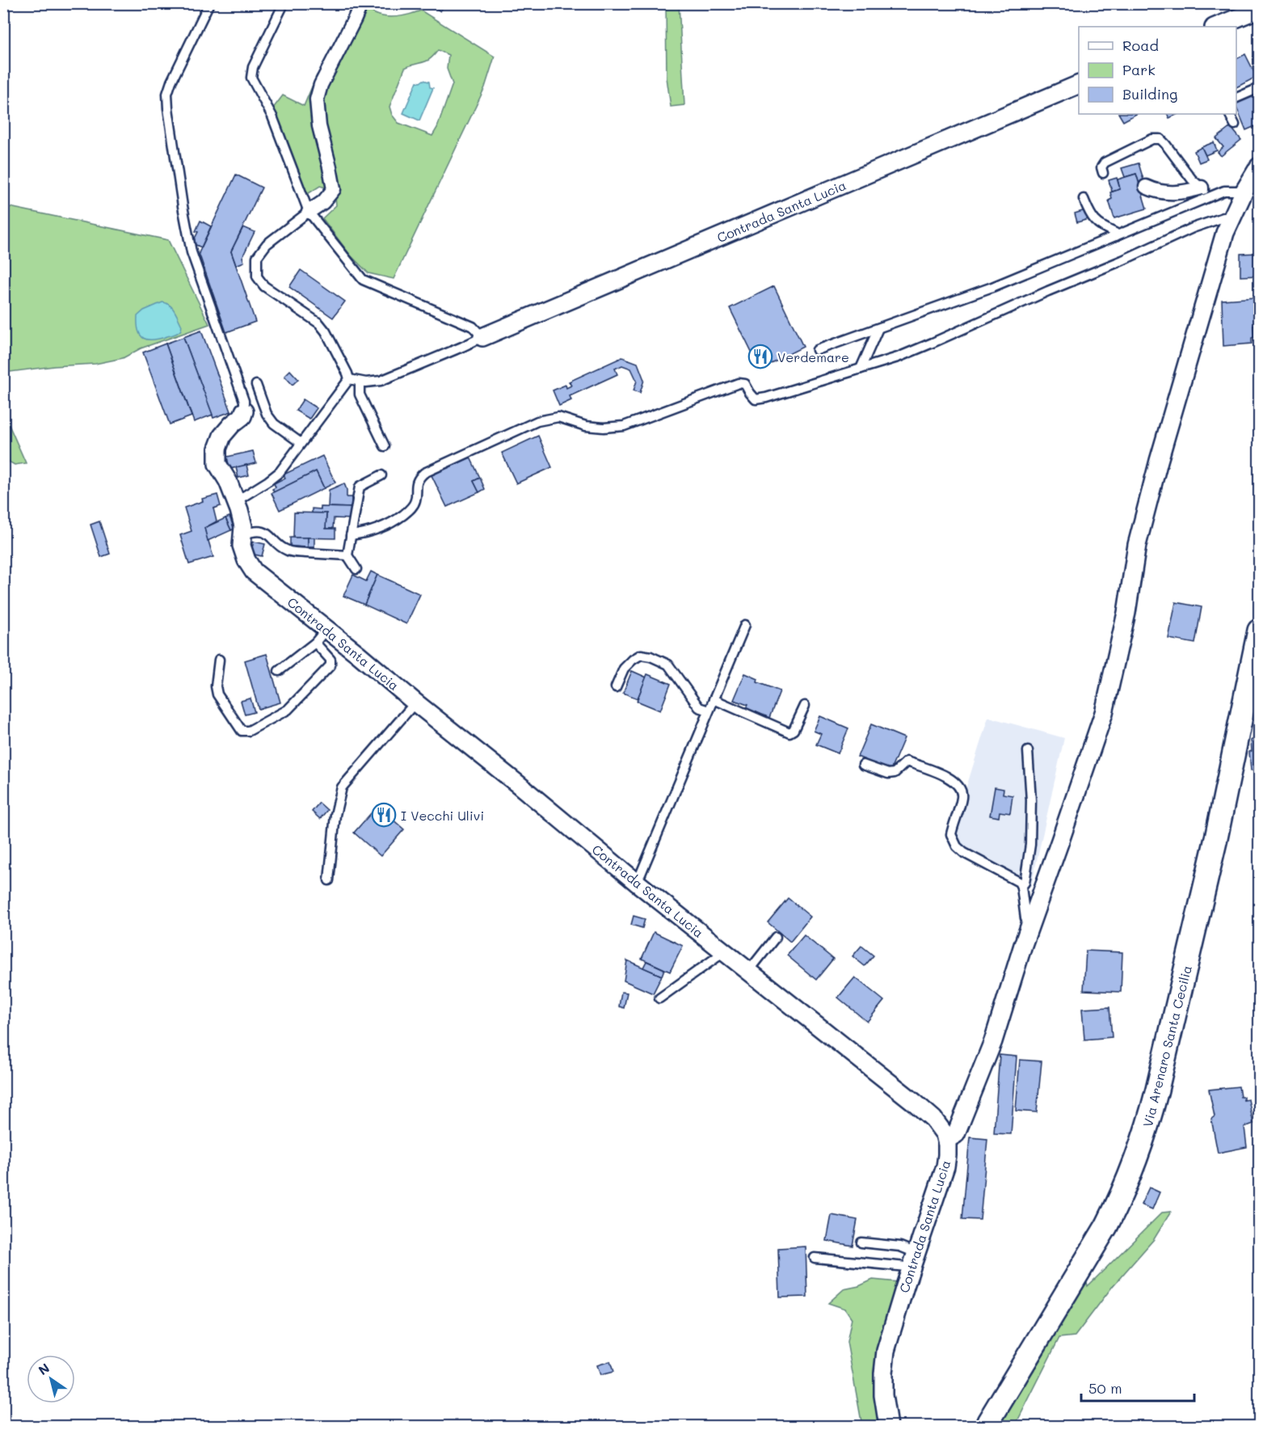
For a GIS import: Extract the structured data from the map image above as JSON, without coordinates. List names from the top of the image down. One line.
{"streets":{"street":["Contrada Santa Lucia","Via Arenaro Santa Cecilia"]},"places":{"restaurant":["Verdemare","I Vecchi Ulivi"]},"legend":["Road","Park","Building"],"scale_bar":"50 m","north":"top left"}
